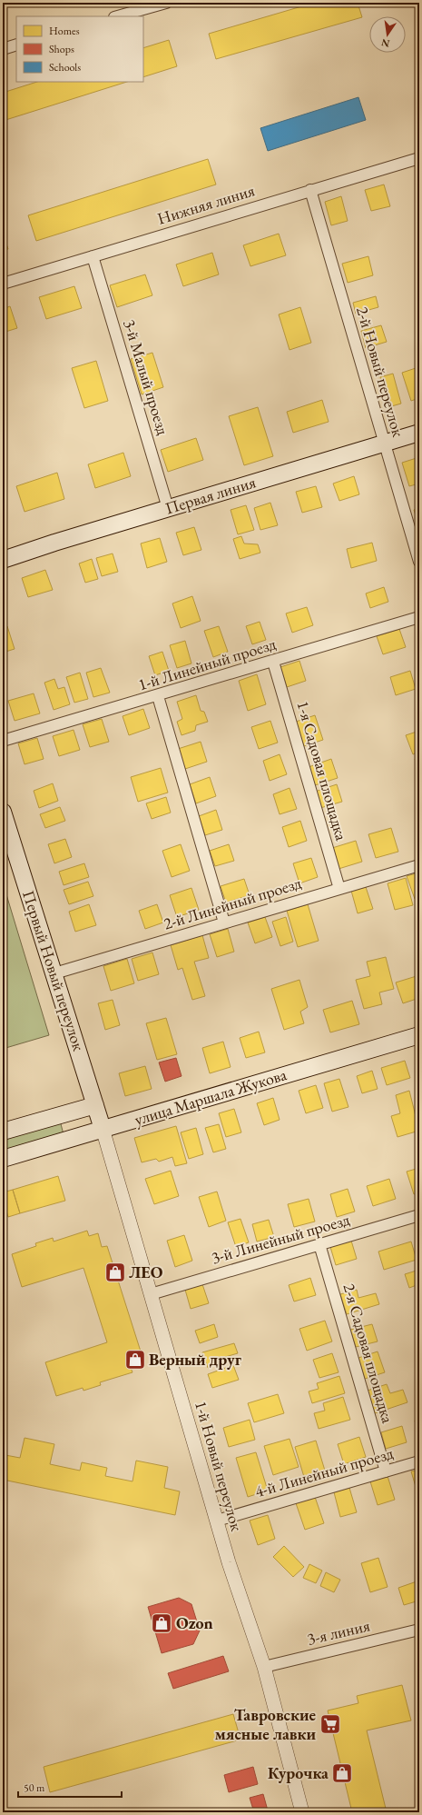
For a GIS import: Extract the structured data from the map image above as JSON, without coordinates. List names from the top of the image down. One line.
{"streets":{"main road":["Первая линия","Первый Новый переулок","улица Маршала Жукова"],"street":["Нижняя линия","2-й Новый переулок","3-й Малый проезд","1-й Линейный проезд","1-я Садовая площадка","2-й Линейный проезд","3-й Линейный проезд","2-я Cадовая площадка","1-й Новый переулок","4-й Линейный проезд","3-я линия"]},"crossings":[["Нижняя линия","2-й Новый переулок"],["Нижняя линия","3-й Малый проезд"],["2-й Новый переулок","Первая линия"],["3-й Малый проезд","Первая линия"],["1-й Линейный проезд","1-я Садовая площадка"],["1-я Садовая площадка","2-й Линейный проезд"],["2-й Линейный проезд","Первый Новый переулок"],["Первый Новый переулок","улица Маршала Жукова"],["Первый Новый переулок","1-й Новый переулок"],["улица Маршала Жукова","1-й Новый переулок"],["3-й Линейный проезд","2-я Cадовая площадка"],["3-й Линейный проезд","1-й Новый переулок"],["2-я Cадовая площадка","4-й Линейный проезд"],["1-й Новый переулок","4-й Линейный проезд"],["1-й Новый переулок","3-я линия"]],"places":{"shop":["ЛЕО","Верный друг","Ozon","Курочка"],"supermarket":["Тавровские мясные лавки"]},"legend":["Homes","Shops","Schools"],"scale_bar":"50 m","north":"bottom"}
